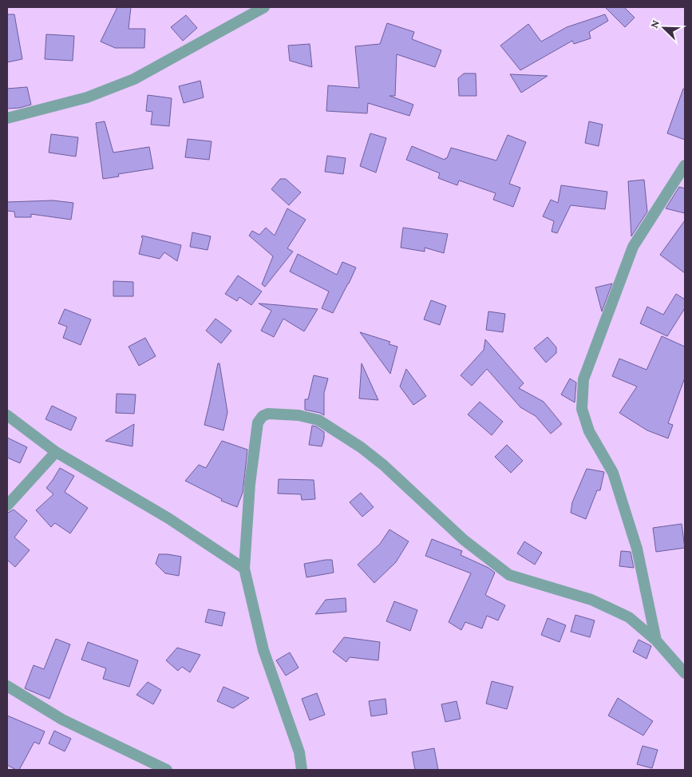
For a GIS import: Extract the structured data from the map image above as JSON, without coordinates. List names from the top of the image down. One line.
{"north":"top left"}
